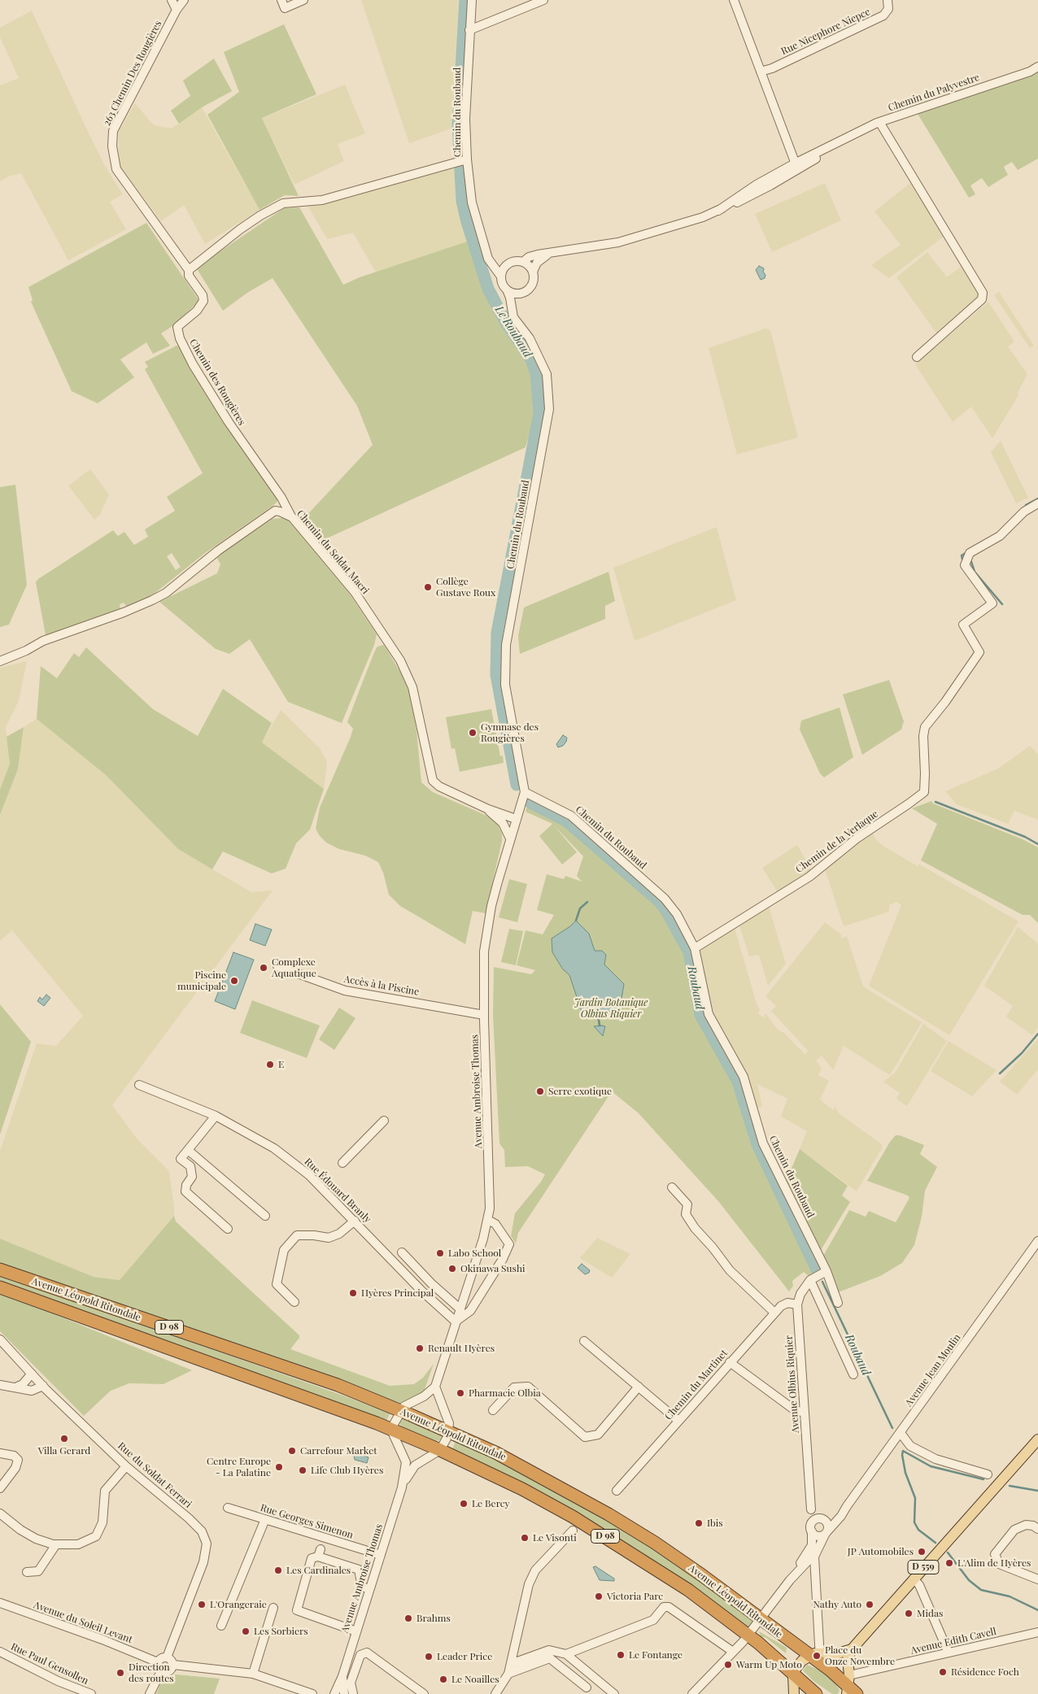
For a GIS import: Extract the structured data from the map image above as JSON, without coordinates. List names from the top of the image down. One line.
{"streets":{"highway":["Avenue Léopold Ritondale","D 98"],"main road":["D 559"],"street":["Rue Nicephore Niepce","263 Chemin Des Rougières","Chemin du Palyvestre","Chemin du Roubaud","Chemin des Rougières","Chemin du Soldat Macri","Chemin de la Verlaque","Accès à la Piscine","Avenue Ambroise Thomas","Rue Édouard Branly","Avenue Jean Moulin","Avenue Olbius Riquier","Chemin du Martinet","Rue du Soldat Ferrari","Rue Georges Simenon","Avenue du Soleil Levant","Avenue Edith Cavell","Rue Paul Gensollen"]},"crossings":[["263 Chemin Des Rougières","Chemin des Rougières"],["Chemin du Palyvestre","Chemin du Roubaud"],["Chemin du Roubaud","Chemin de la Verlaque"],["Chemin du Roubaud","Avenue Ambroise Thomas"],["Chemin du Roubaud","Avenue Olbius Riquier"],["Chemin des Rougières","Chemin du Soldat Macri"],["Chemin du Soldat Macri","Avenue Ambroise Thomas"],["Accès à la Piscine","Avenue Ambroise Thomas"],["Avenue Ambroise Thomas","Rue Édouard Branly"],["Avenue Ambroise Thomas","Avenue Léopold Ritondale"],["Avenue Ambroise Thomas","Rue Georges Simenon"],["Avenue Léopold Ritondale","Avenue Edith Cavell"],["Avenue Olbius Riquier","Chemin du Martinet"],["Rue du Soldat Ferrari","Avenue du Soleil Levant"]],"water":["Le Roubaud","Roubaud"],"parks":["Jardin Botanique Olbius Riquier"],"places":["Collège Gustave Roux","Gymnase des Rougières","Complexe Aquatique","Piscine municipale","E","Serre exotique","Labo School","Okinawa Sushi","Hyères Principal","Renault Hyères","Pharmacie Olbia","Villa Gerard","Carrefour Market","Centre Europe - La Palatine","Life Club Hyères","Le Bercy","Ibis","Le Visonti","JP Automobiles","L'Alim de Hyères","Les Cardinales","Victoria Parc","L'Orangeraie","Nathy Auto","Midas","Brahms","Les Sorbiers","Le Fontange","Place du Onze Novembre","Leader Price","Warm Up Moto","Résidence Foch","Direction des routes","Le Noailles"]}
